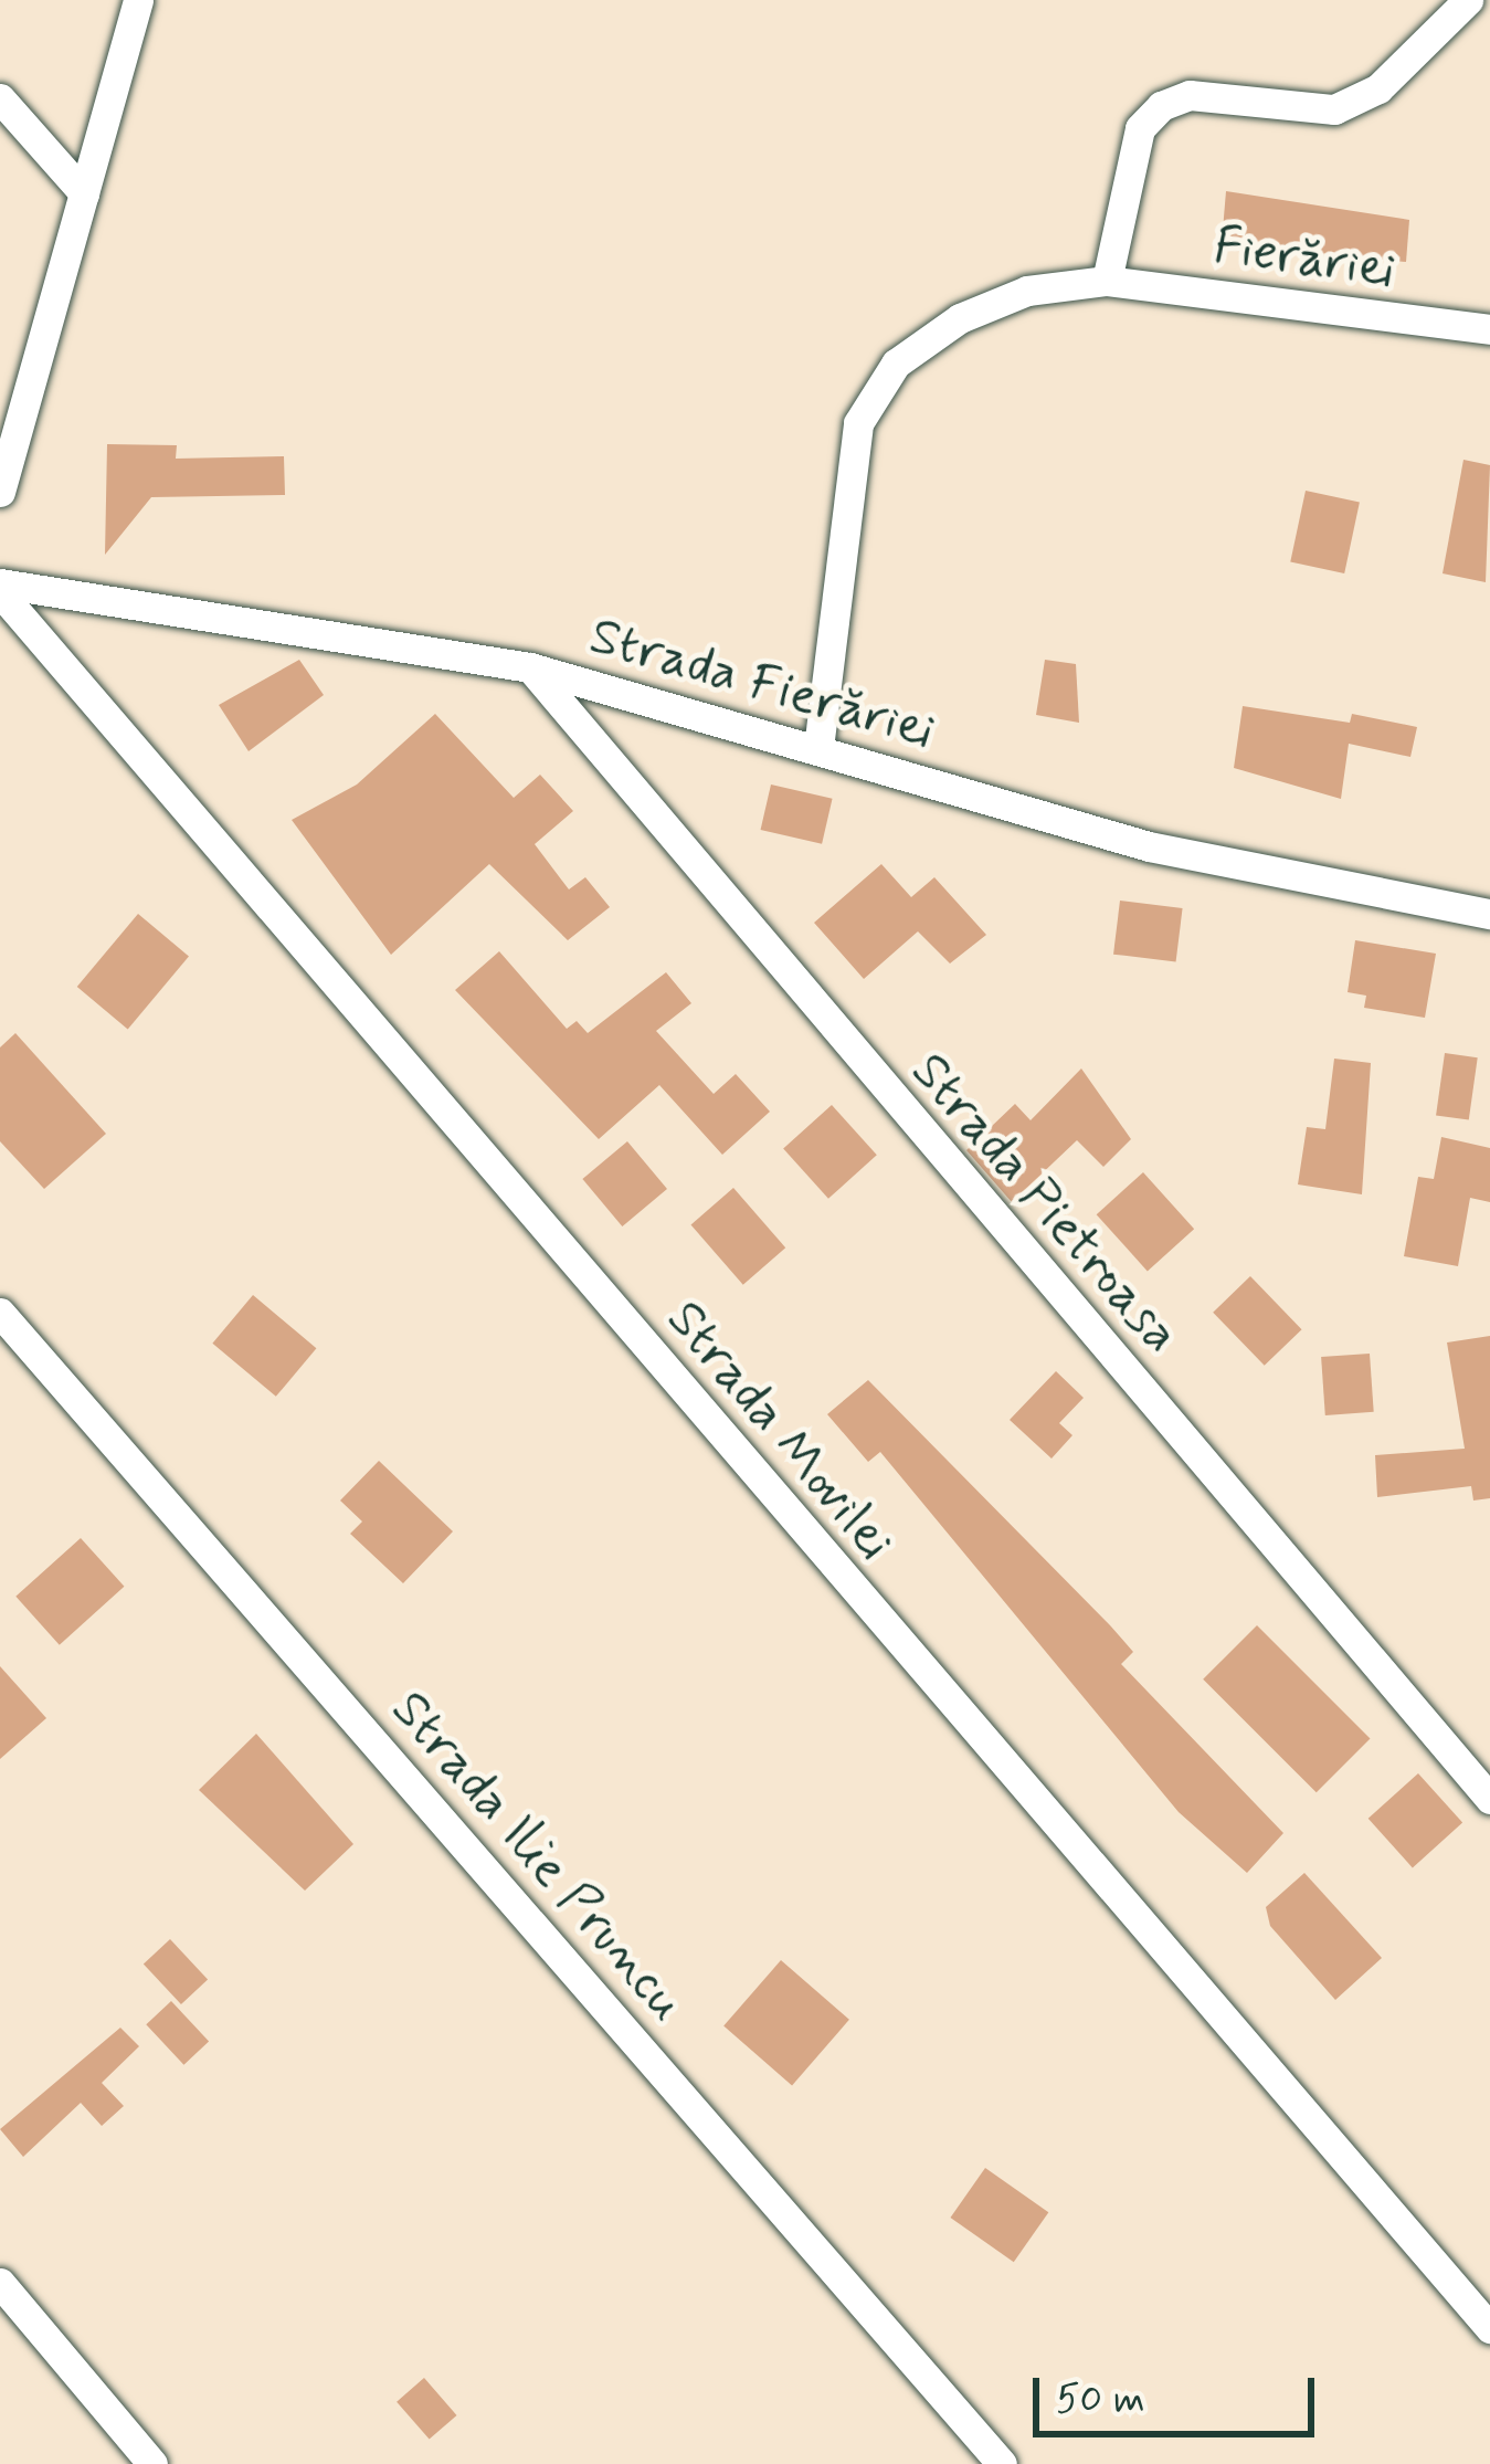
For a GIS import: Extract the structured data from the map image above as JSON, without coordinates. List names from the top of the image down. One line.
{"streets":{"street":["Fierăriei","Strada Fierăriei","Strada Pietroasa","Strada Movilei","Strada Ilie Pruncu"]},"crossings":[["Fierăriei","Strada Fierăriei"],["Strada Fierăriei","Strada Pietroasa"],["Strada Fierăriei","Strada Movilei"]],"scale_bar":"50 m"}
